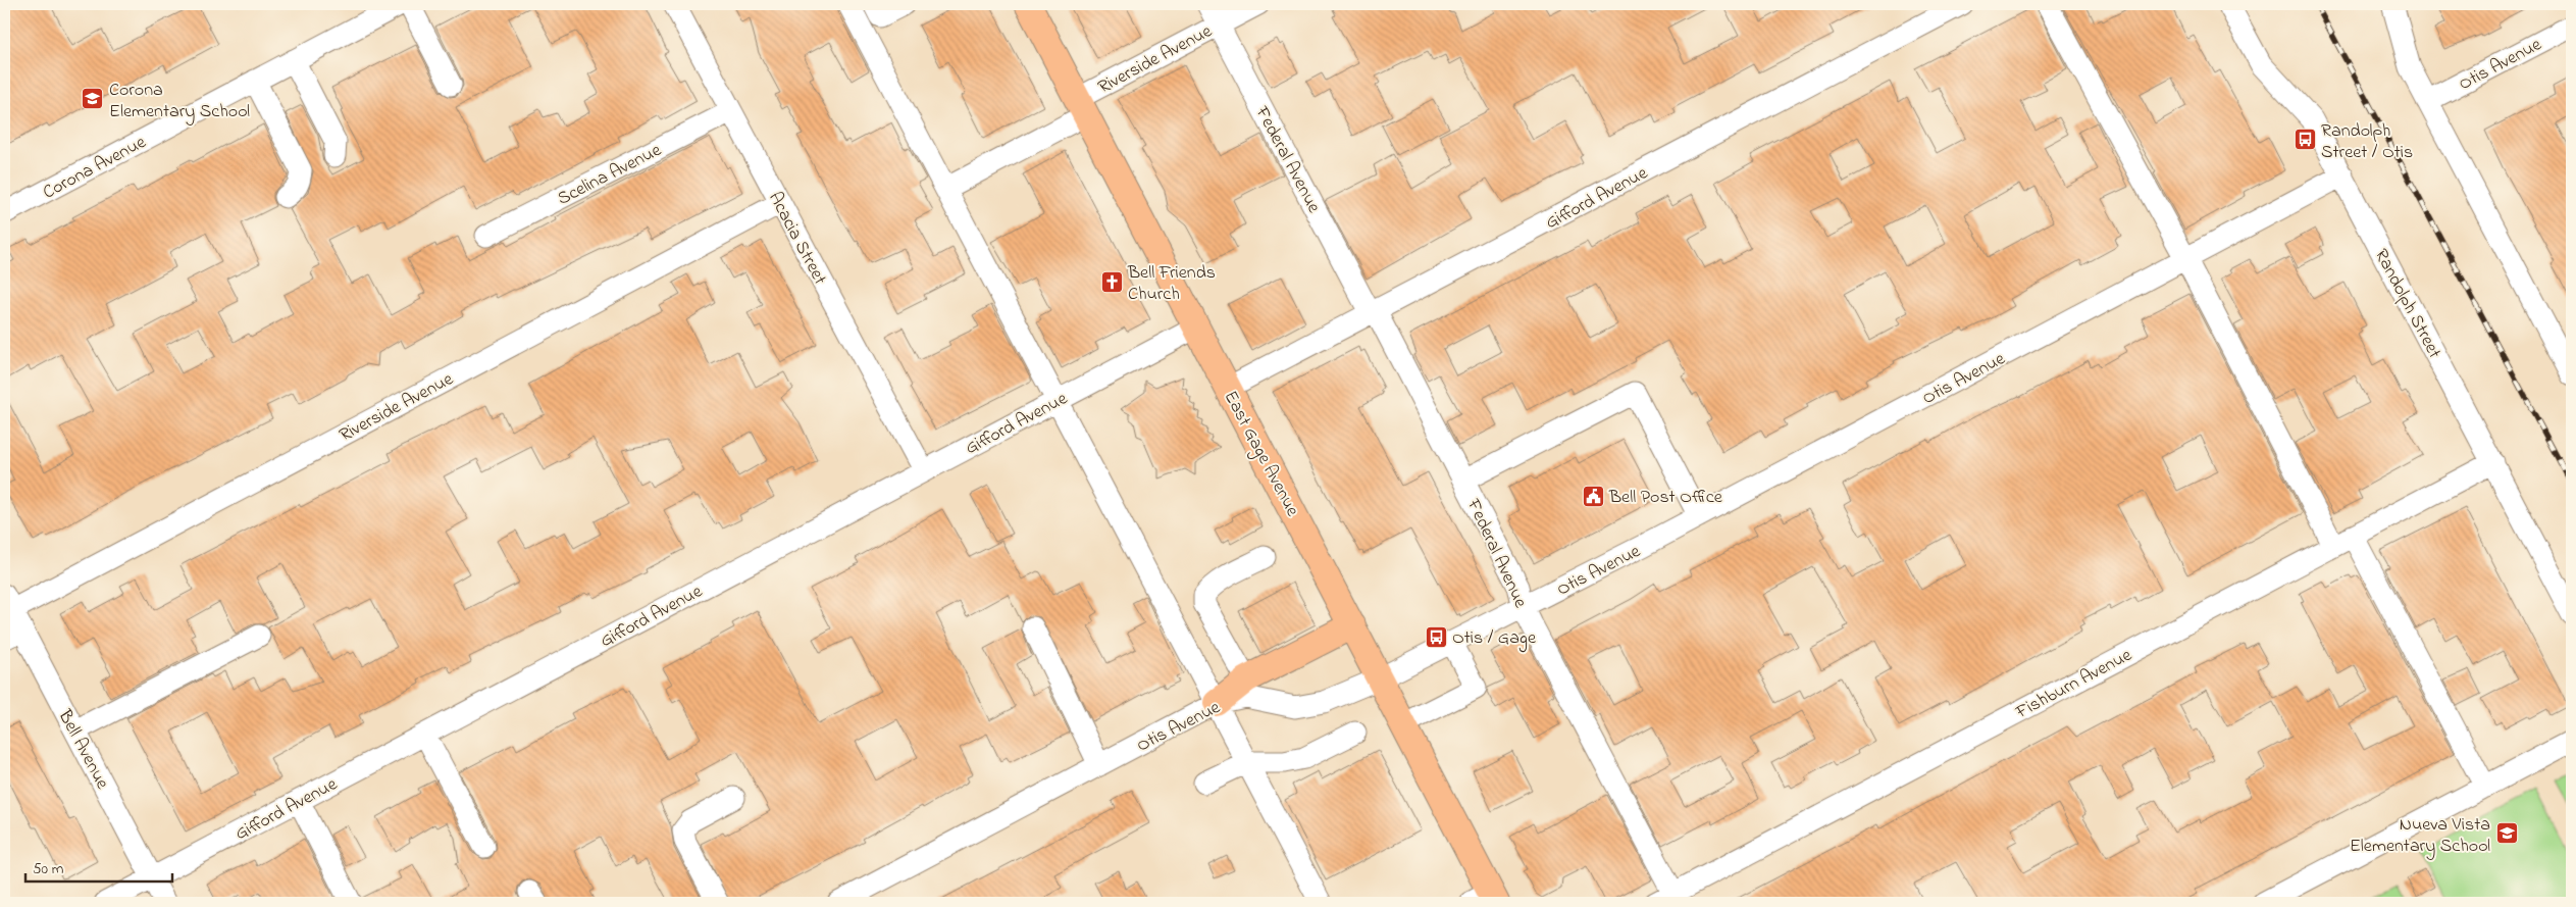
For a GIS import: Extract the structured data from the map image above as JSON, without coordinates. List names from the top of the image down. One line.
{"streets":{"main road":["East Gage Avenue"],"street":["Riverside Avenue","Otis Avenue","Federal Avenue","Corona Avenue","Scelina Avenue","Gifford Avenue","Acacia Street","Randolph Street","Fishburn Avenue","Bell Avenue"]},"crossings":[["Riverside Avenue","Federal Avenue"],["Riverside Avenue","Acacia Street"],["Riverside Avenue","East Gage Avenue"],["Riverside Avenue","Bell Avenue"],["Otis Avenue","Federal Avenue"],["Otis Avenue","Randolph Street"],["Otis Avenue","East Gage Avenue"],["Federal Avenue","Gifford Avenue"],["Federal Avenue","Fishburn Avenue"],["Scelina Avenue","Acacia Street"],["Gifford Avenue","Acacia Street"],["Gifford Avenue","East Gage Avenue"],["Gifford Avenue","Bell Avenue"],["Randolph Street","Fishburn Avenue"]],"places":{"school or university":["Corona Elementary School","Nueva Vista Elementary School"],"bus stop":["Randolph Street / Otis","Otis / Gage"],"church":["Bell Friends Church"],"public building":["Bell Post Office"]},"scale_bar":"50 m"}
